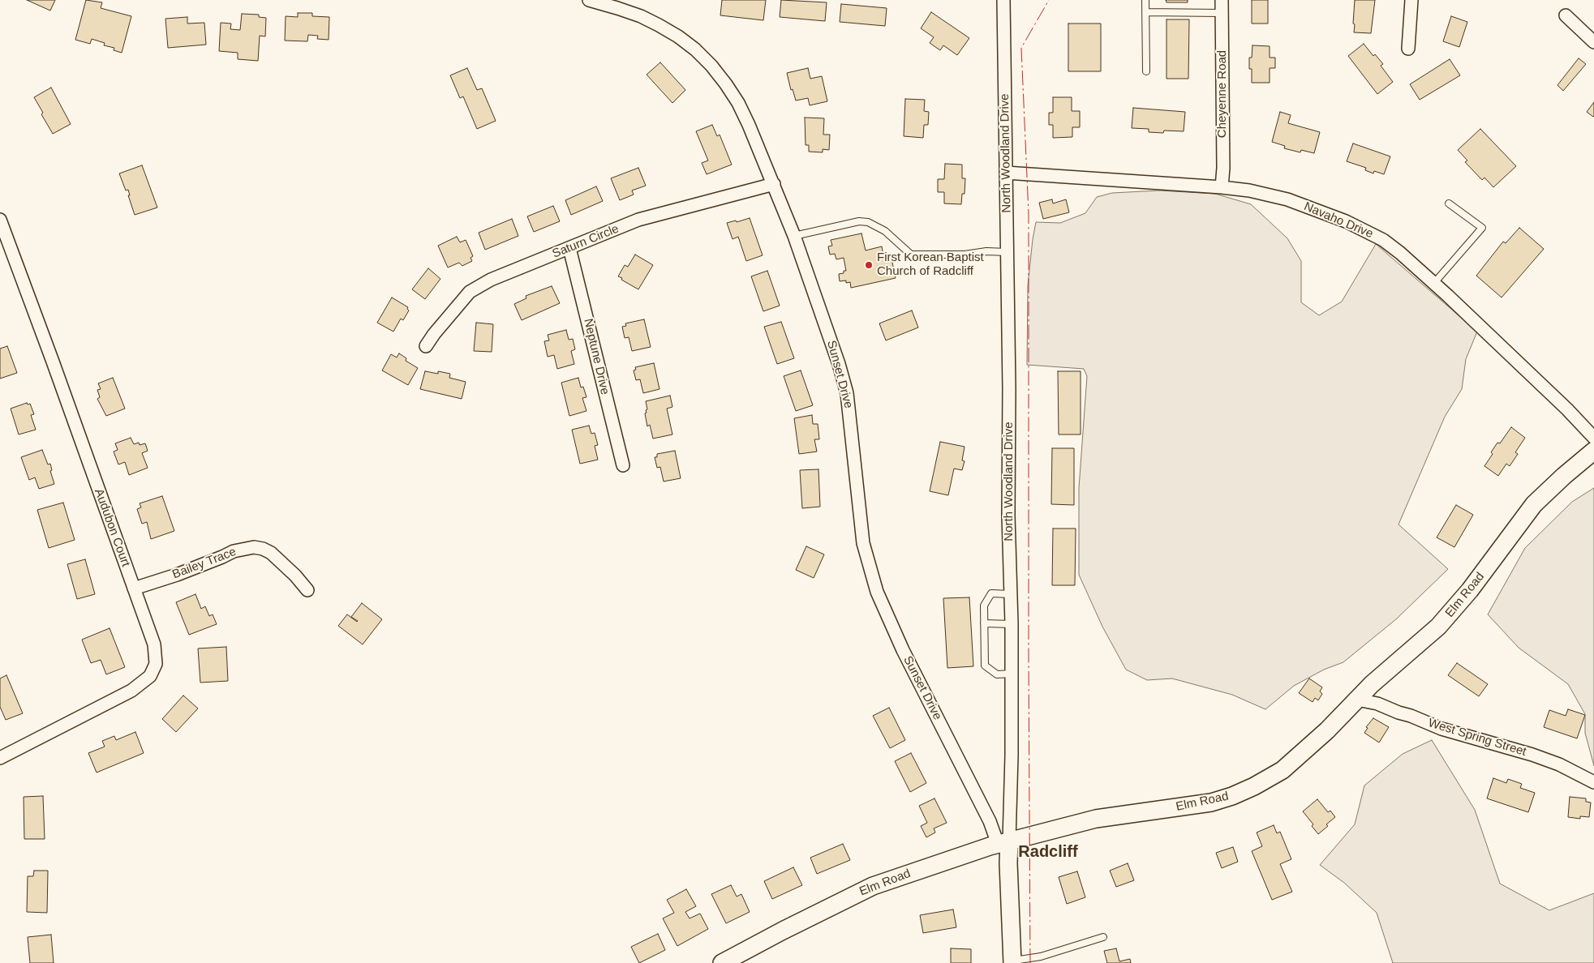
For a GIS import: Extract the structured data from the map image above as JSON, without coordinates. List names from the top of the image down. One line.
{"streets":{"street":["Cheyenne Road","North Woodland Drive","Navaho Drive","Saturn Circle","Neptune Drive","Sunset Drive","Audubon Court","Bailey Trace","Elm Road","West Spring Street"]},"crossings":[["Cheyenne Road","Navaho Drive"],["North Woodland Drive","Navaho Drive"],["North Woodland Drive","Sunset Drive"],["North Woodland Drive","Elm Road"],["Saturn Circle","Neptune Drive"],["Saturn Circle","Sunset Drive"],["Sunset Drive","Elm Road"],["Audubon Court","Bailey Trace"],["Elm Road","West Spring Street"]],"districts":["Radcliff"],"places":["First Korean Baptist Church of Radcliff"]}
